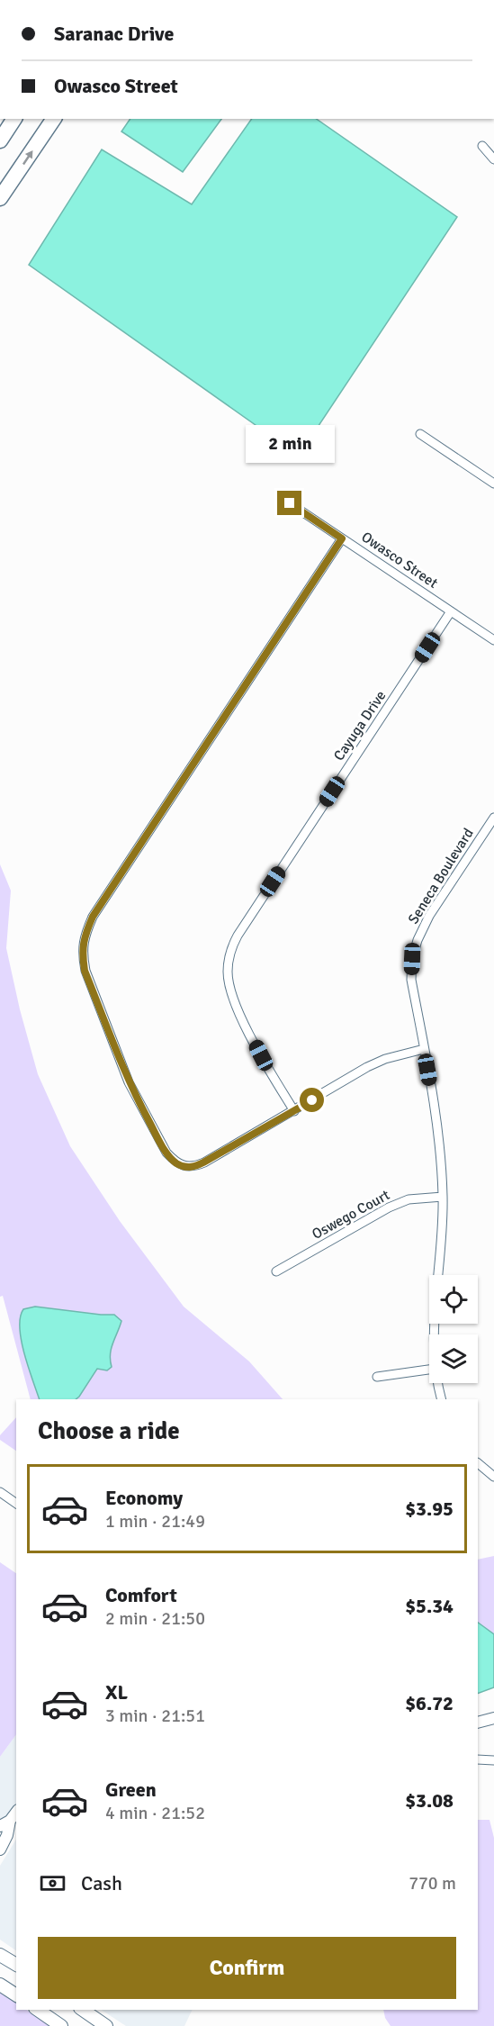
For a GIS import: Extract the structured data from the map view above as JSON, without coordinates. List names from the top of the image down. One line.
{"streets":{"street":["Owasco Street","Cayuga Drive","Seneca Boulevard","Oswego Court"]},"crossings":[["Owasco Street","Cayuga Drive"],["Seneca Boulevard","Oswego Court"]],"page":{"banner":["Saranac Drive","Owasco Street"],"bubble":"2 min","heading":"Choose a ride","list":[{"name":"Economy","note":"1 min · 21:49","value":"$3.95"},{"name":"Comfort","note":"2 min · 21:50","value":"$5.34"},{"name":"XL","note":"3 min · 21:51","value":"$6.72"},{"name":"Green","note":"4 min · 21:52","value":"$3.08"}],"pay":["Cash","770 m"],"buttons":"Confirm"}}
